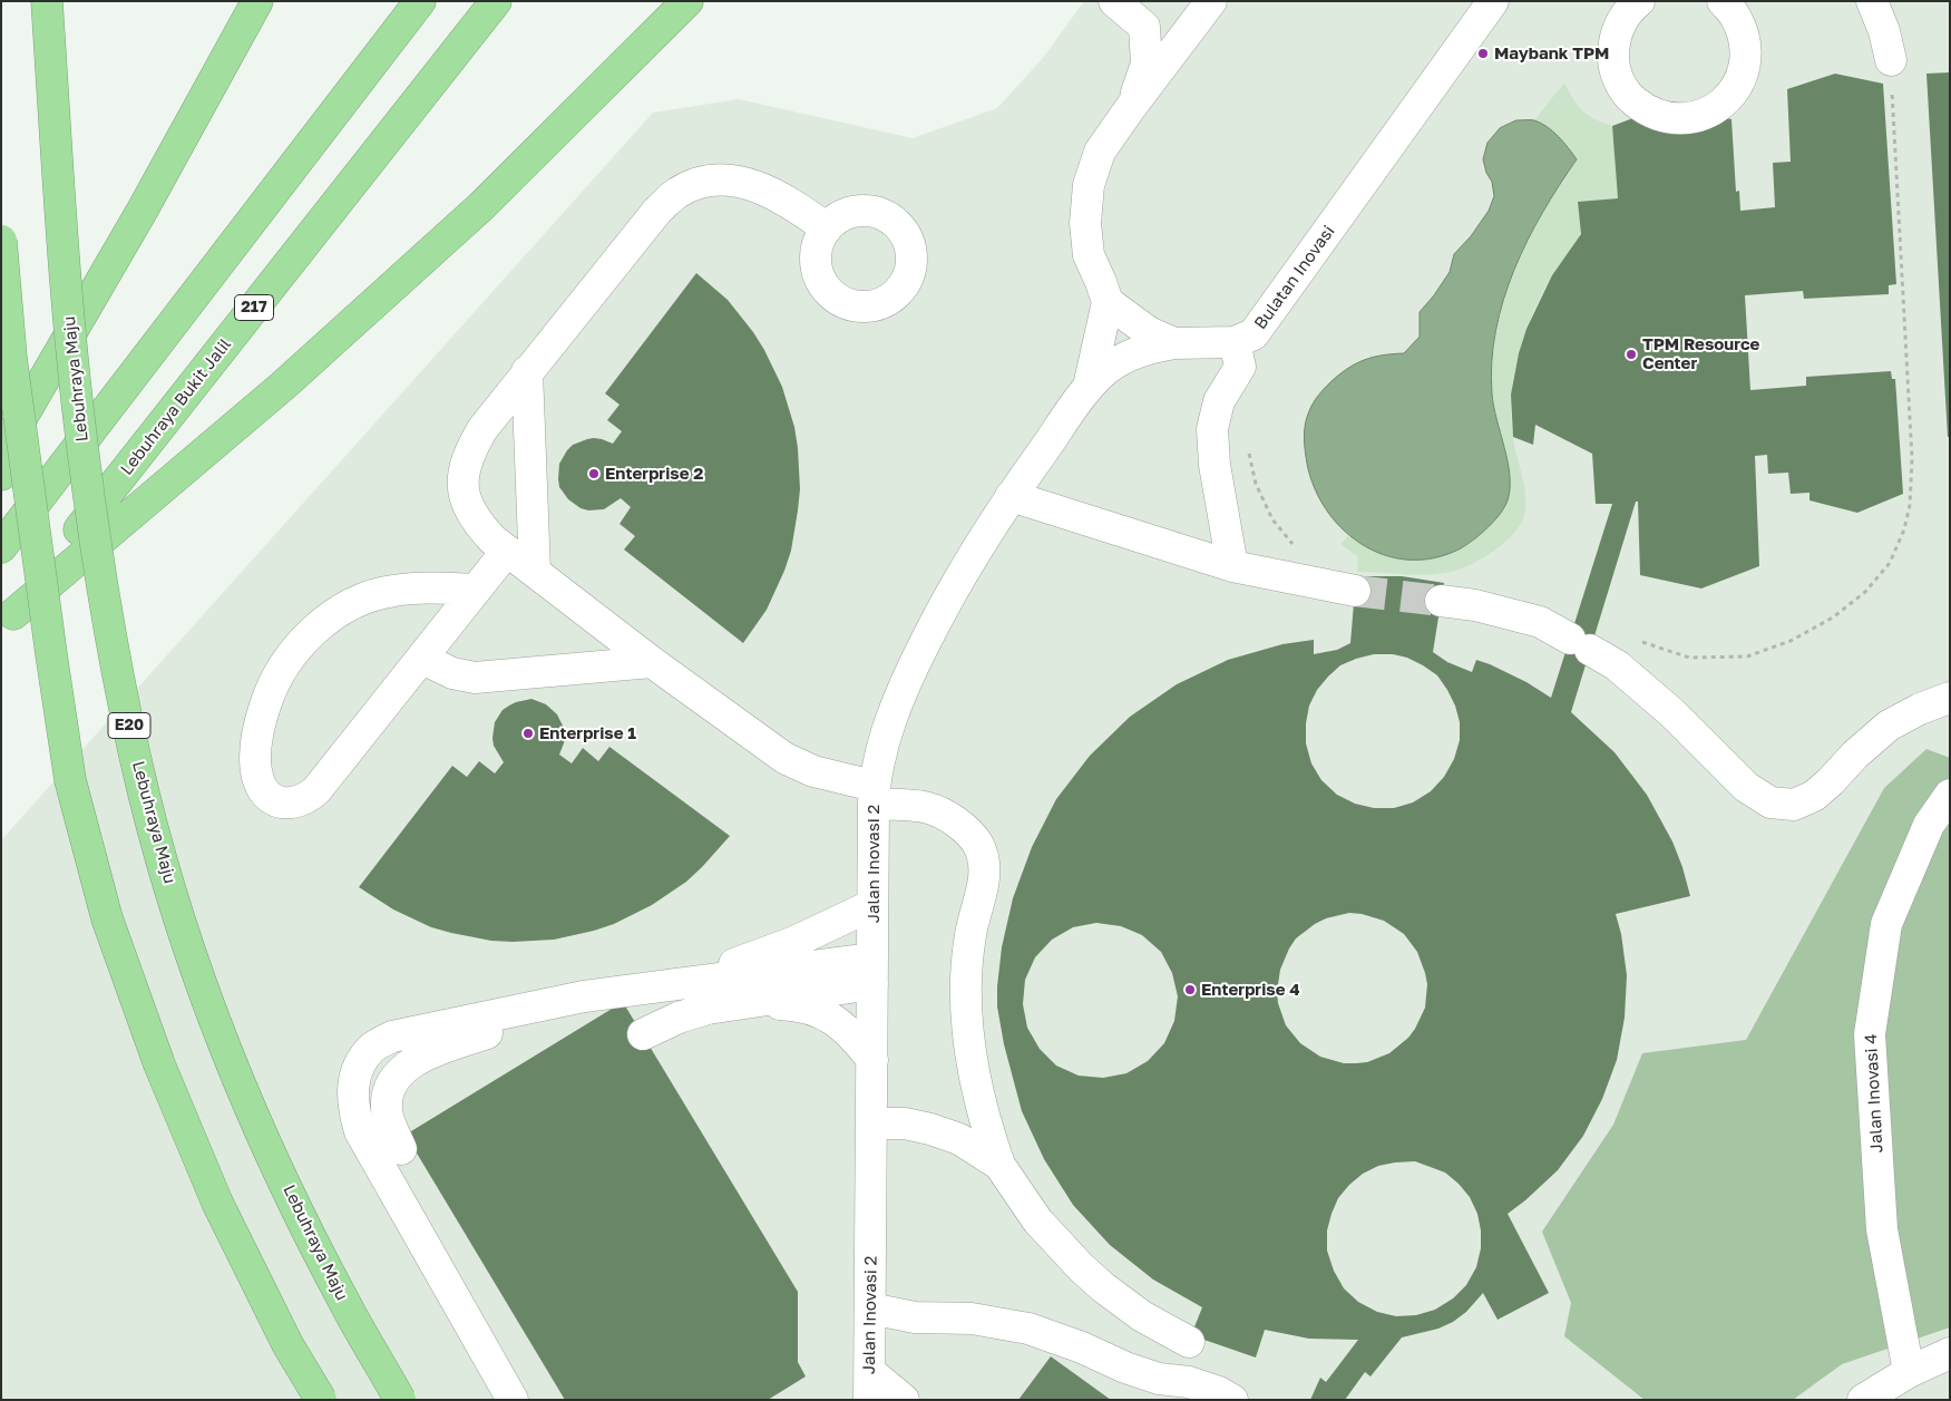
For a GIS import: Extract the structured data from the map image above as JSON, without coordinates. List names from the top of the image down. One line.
{"streets":{"highway":["217","Lebuhraya Maju","Lebuhraya Bukit Jalil","E20"],"street":["Bulatan Inovasi","Jalan Inovasi 2","Jalan Inovasi 4"]},"places":["Maybank TPM","TPM Resource Center","Enterprise 2","Enterprise 1","Enterprise 4"]}
